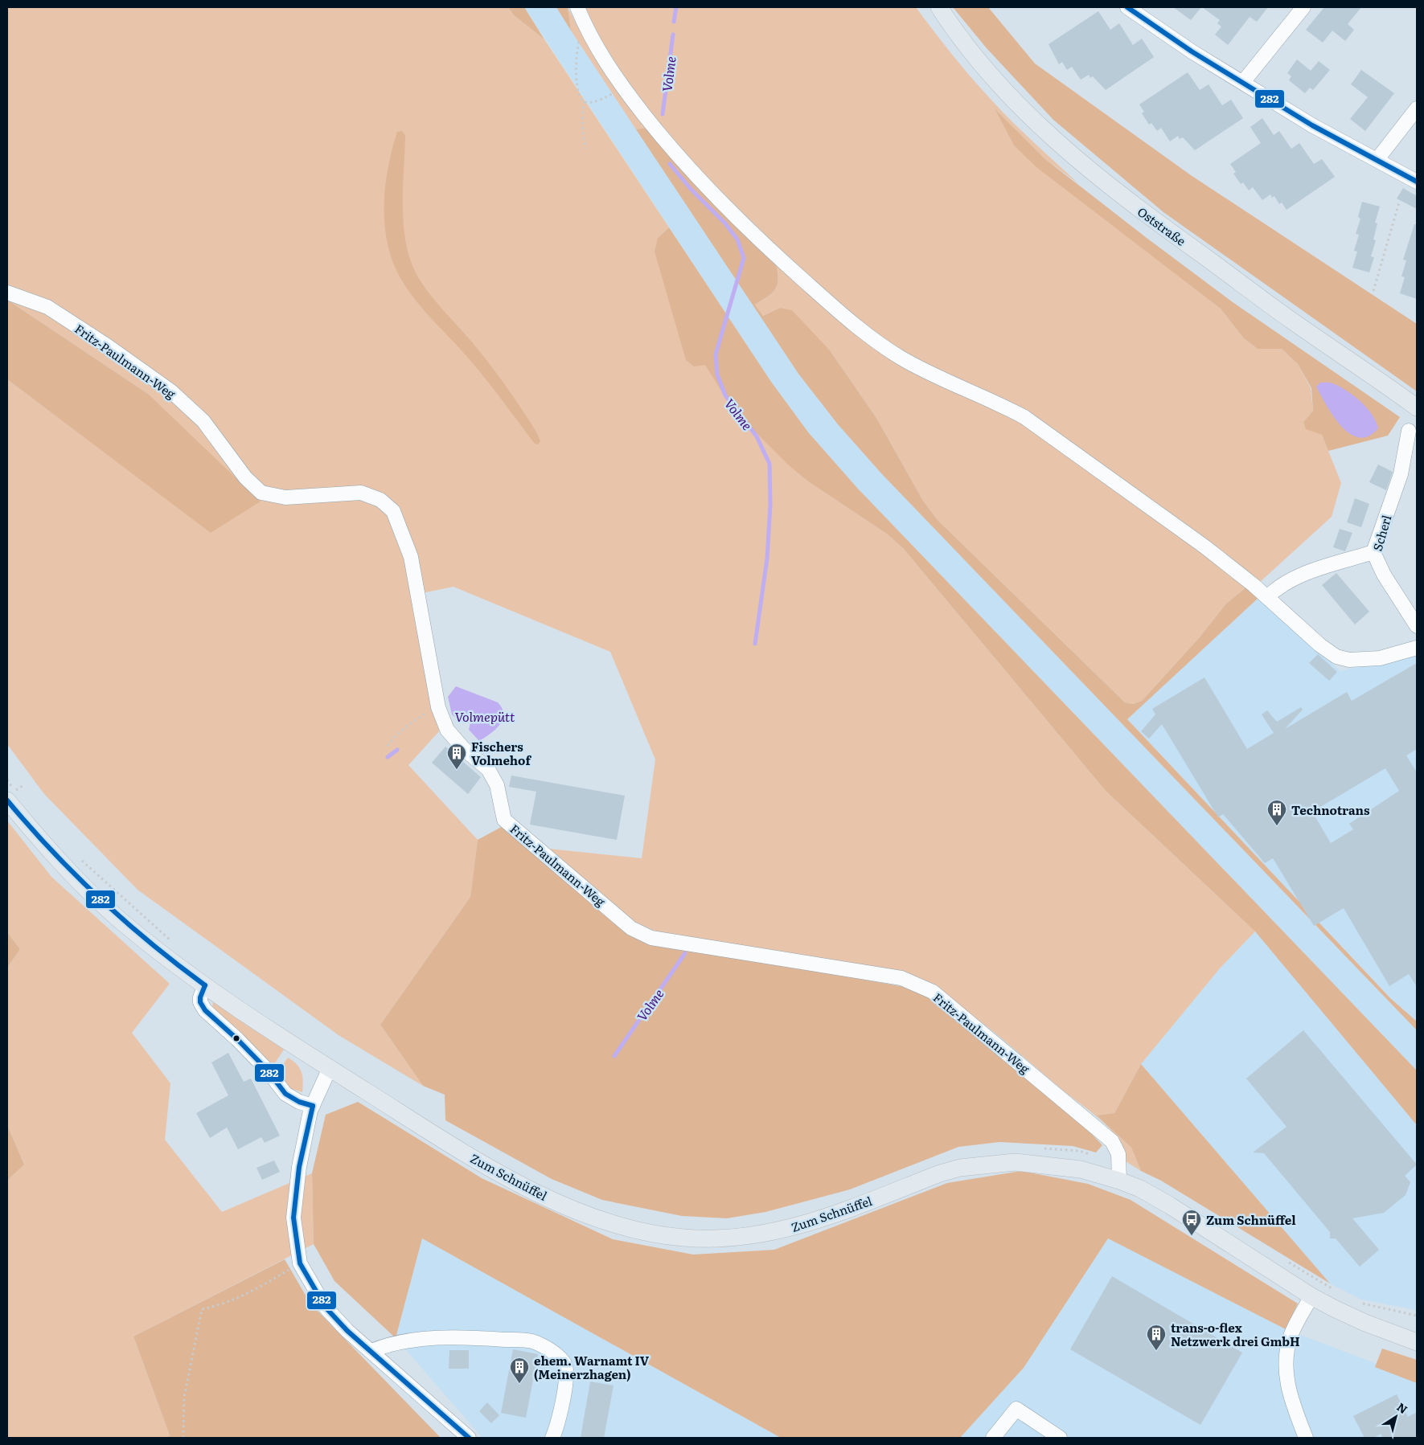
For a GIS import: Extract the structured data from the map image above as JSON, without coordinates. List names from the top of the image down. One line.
{"streets":{"main road":["Oststraße","Zum Schnüffel"],"street":["Fritz-Paulmann-Weg","Scherl"]},"crossings":[["Fritz-Paulmann-Weg","Zum Schnüffel"]],"water":["Volme","Volmepütt"],"places":{"building":["Fischers Volmehof","Technotrans","trans-o-flex Netzwerk drei GmbH","ehem. Warnamt IV (Meinerzhagen)"],"bus stop":["Zum Schnüffel"]},"lines":["transit line 282"],"north":"top right"}
